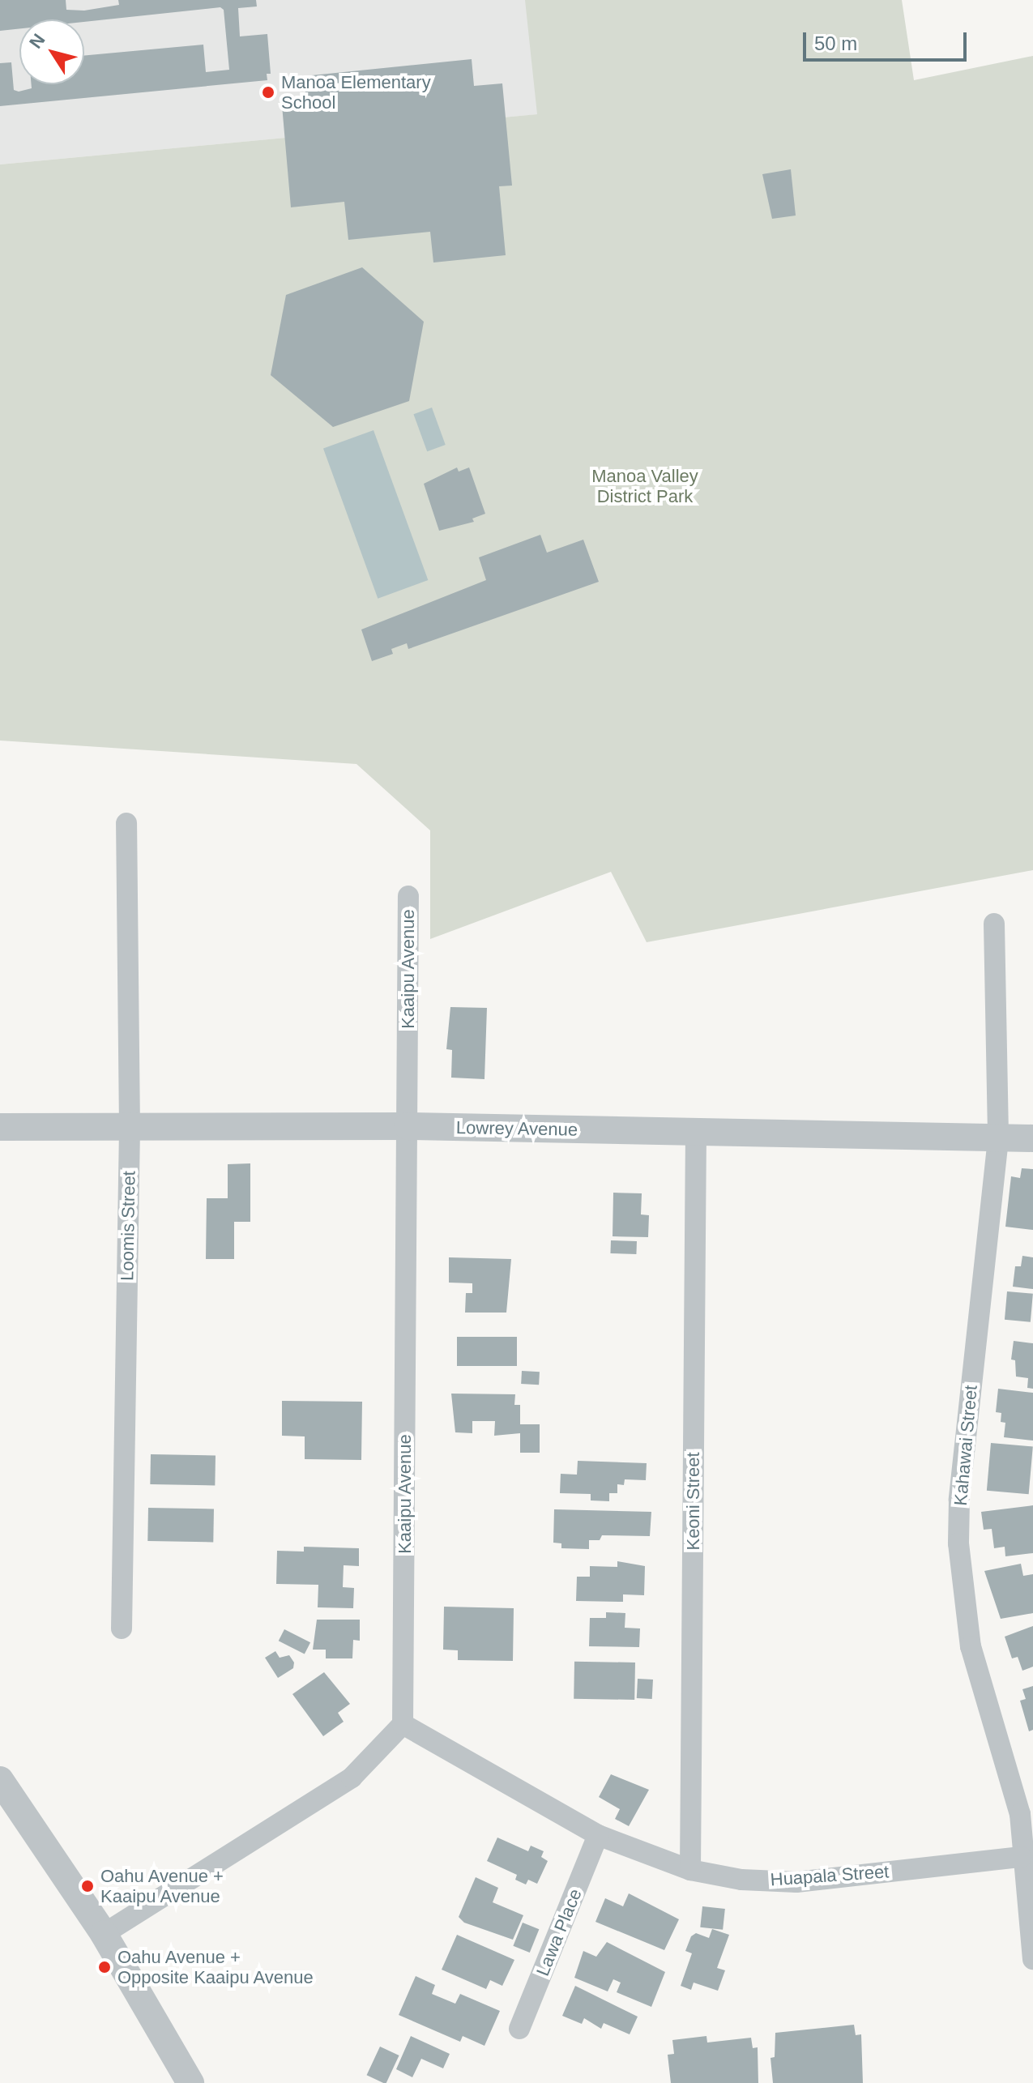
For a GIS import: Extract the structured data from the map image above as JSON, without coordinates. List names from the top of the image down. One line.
{"streets":{"street":["Kaaipu Avenue","Lowrey Avenue","Loomis Street","Kahawai Street","Keoni Street","Huapala Street","Lawa Place"]},"crossings":[["Kaaipu Avenue","Lowrey Avenue"],["Kaaipu Avenue","Huapala Street"],["Lowrey Avenue","Loomis Street"],["Lowrey Avenue","Kahawai Street"],["Lowrey Avenue","Keoni Street"],["Kahawai Street","Huapala Street"],["Keoni Street","Huapala Street"],["Huapala Street","Lawa Place"]],"parks":["Manoa Valley District Park"],"places":["Manoa Elementary School","Oahu Avenue + Kaaipu Avenue","Oahu Avenue + Opposite Kaaipu Avenue"],"scale_bar":"50 m","north":"top left"}
